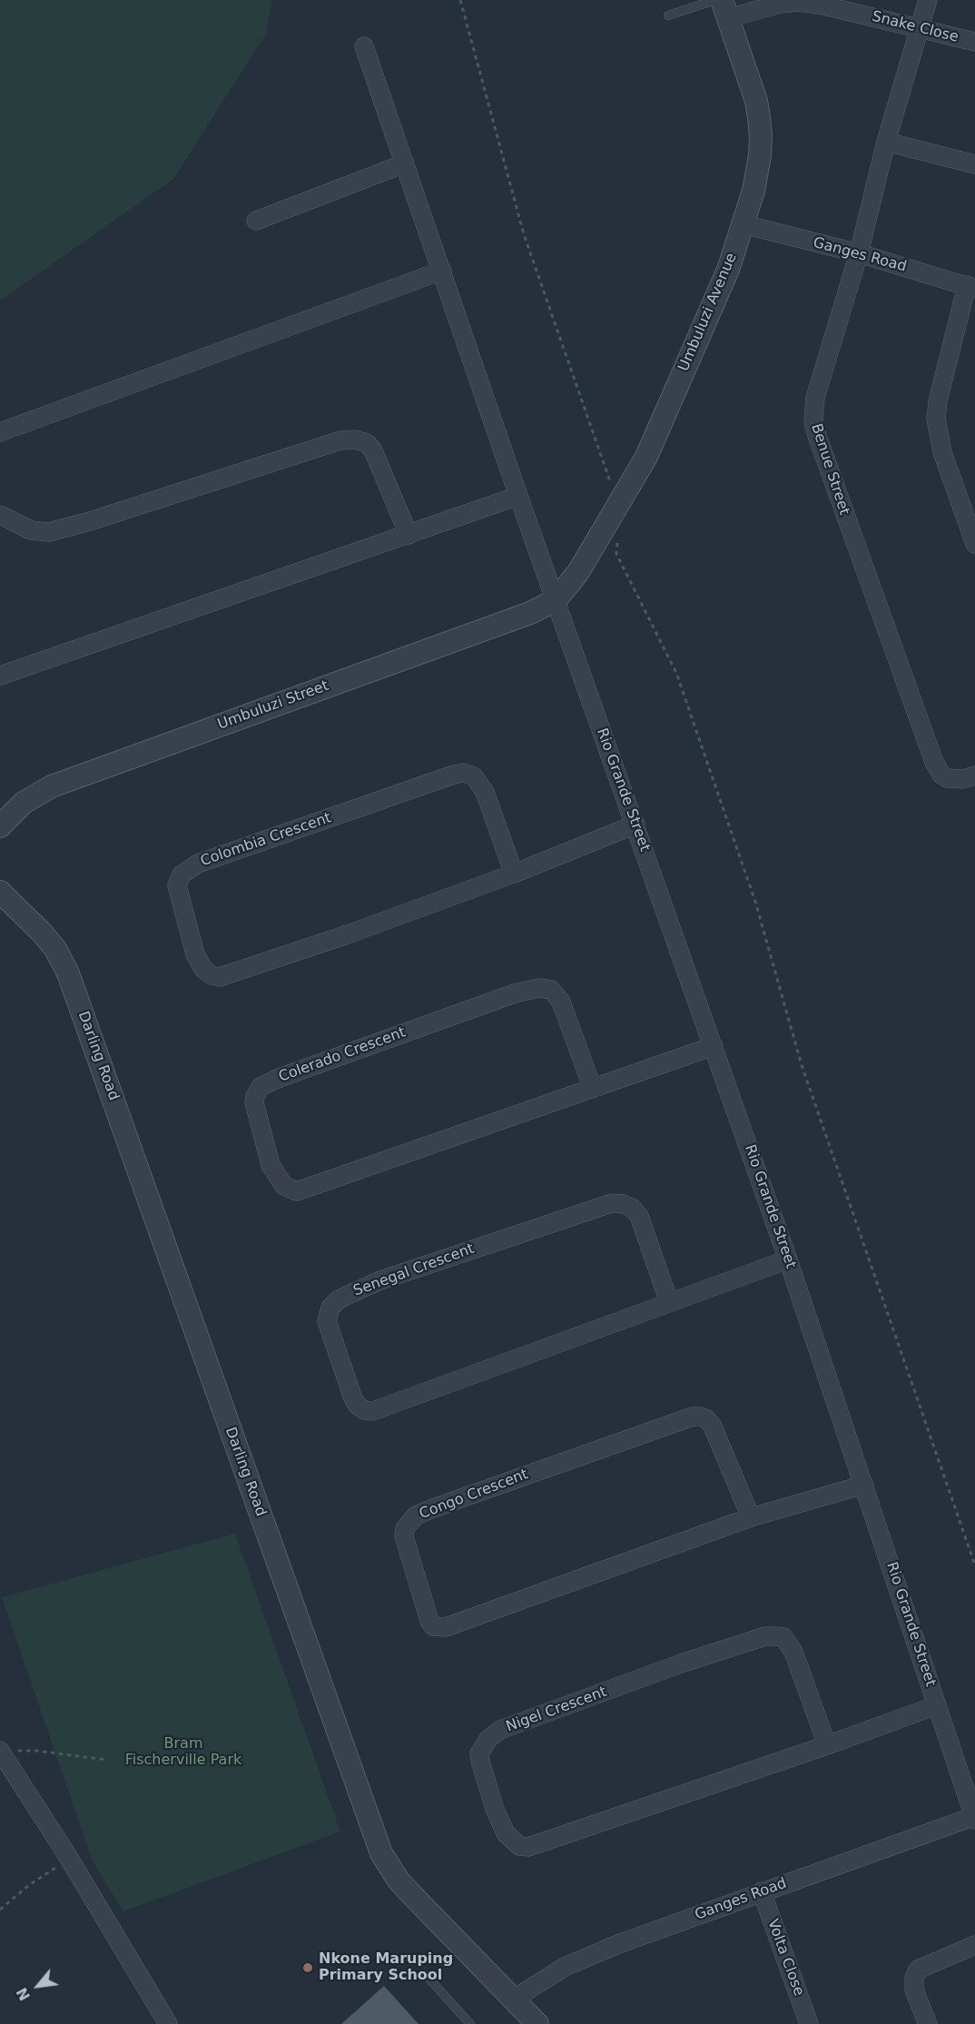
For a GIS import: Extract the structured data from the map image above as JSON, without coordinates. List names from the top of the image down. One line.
{"streets":{"street":["Snake Close","Ganges Road","Umbuluzi Avenue","Benue Street","Umbuluzi Street","Rio Grande Street","Colombia Crescent","Colerado Crescent","Darling Road","Senegal Crescent","Congo Crescent","Nigel Crescent","Volta Close"]},"crossings":[["Snake Close","Umbuluzi Avenue"],["Snake Close","Benue Street"],["Ganges Road","Umbuluzi Avenue"],["Ganges Road","Benue Street"],["Ganges Road","Rio Grande Street"],["Ganges Road","Darling Road"],["Ganges Road","Volta Close"],["Umbuluzi Avenue","Umbuluzi Street"],["Umbuluzi Avenue","Rio Grande Street"],["Umbuluzi Street","Rio Grande Street"],["Rio Grande Street","Colombia Crescent"],["Rio Grande Street","Colerado Crescent"],["Rio Grande Street","Senegal Crescent"],["Rio Grande Street","Congo Crescent"],["Rio Grande Street","Nigel Crescent"]],"parks":["Bram Fischerville Park"],"places":["Nkone Maruping Primary School"],"north":"bottom left"}
